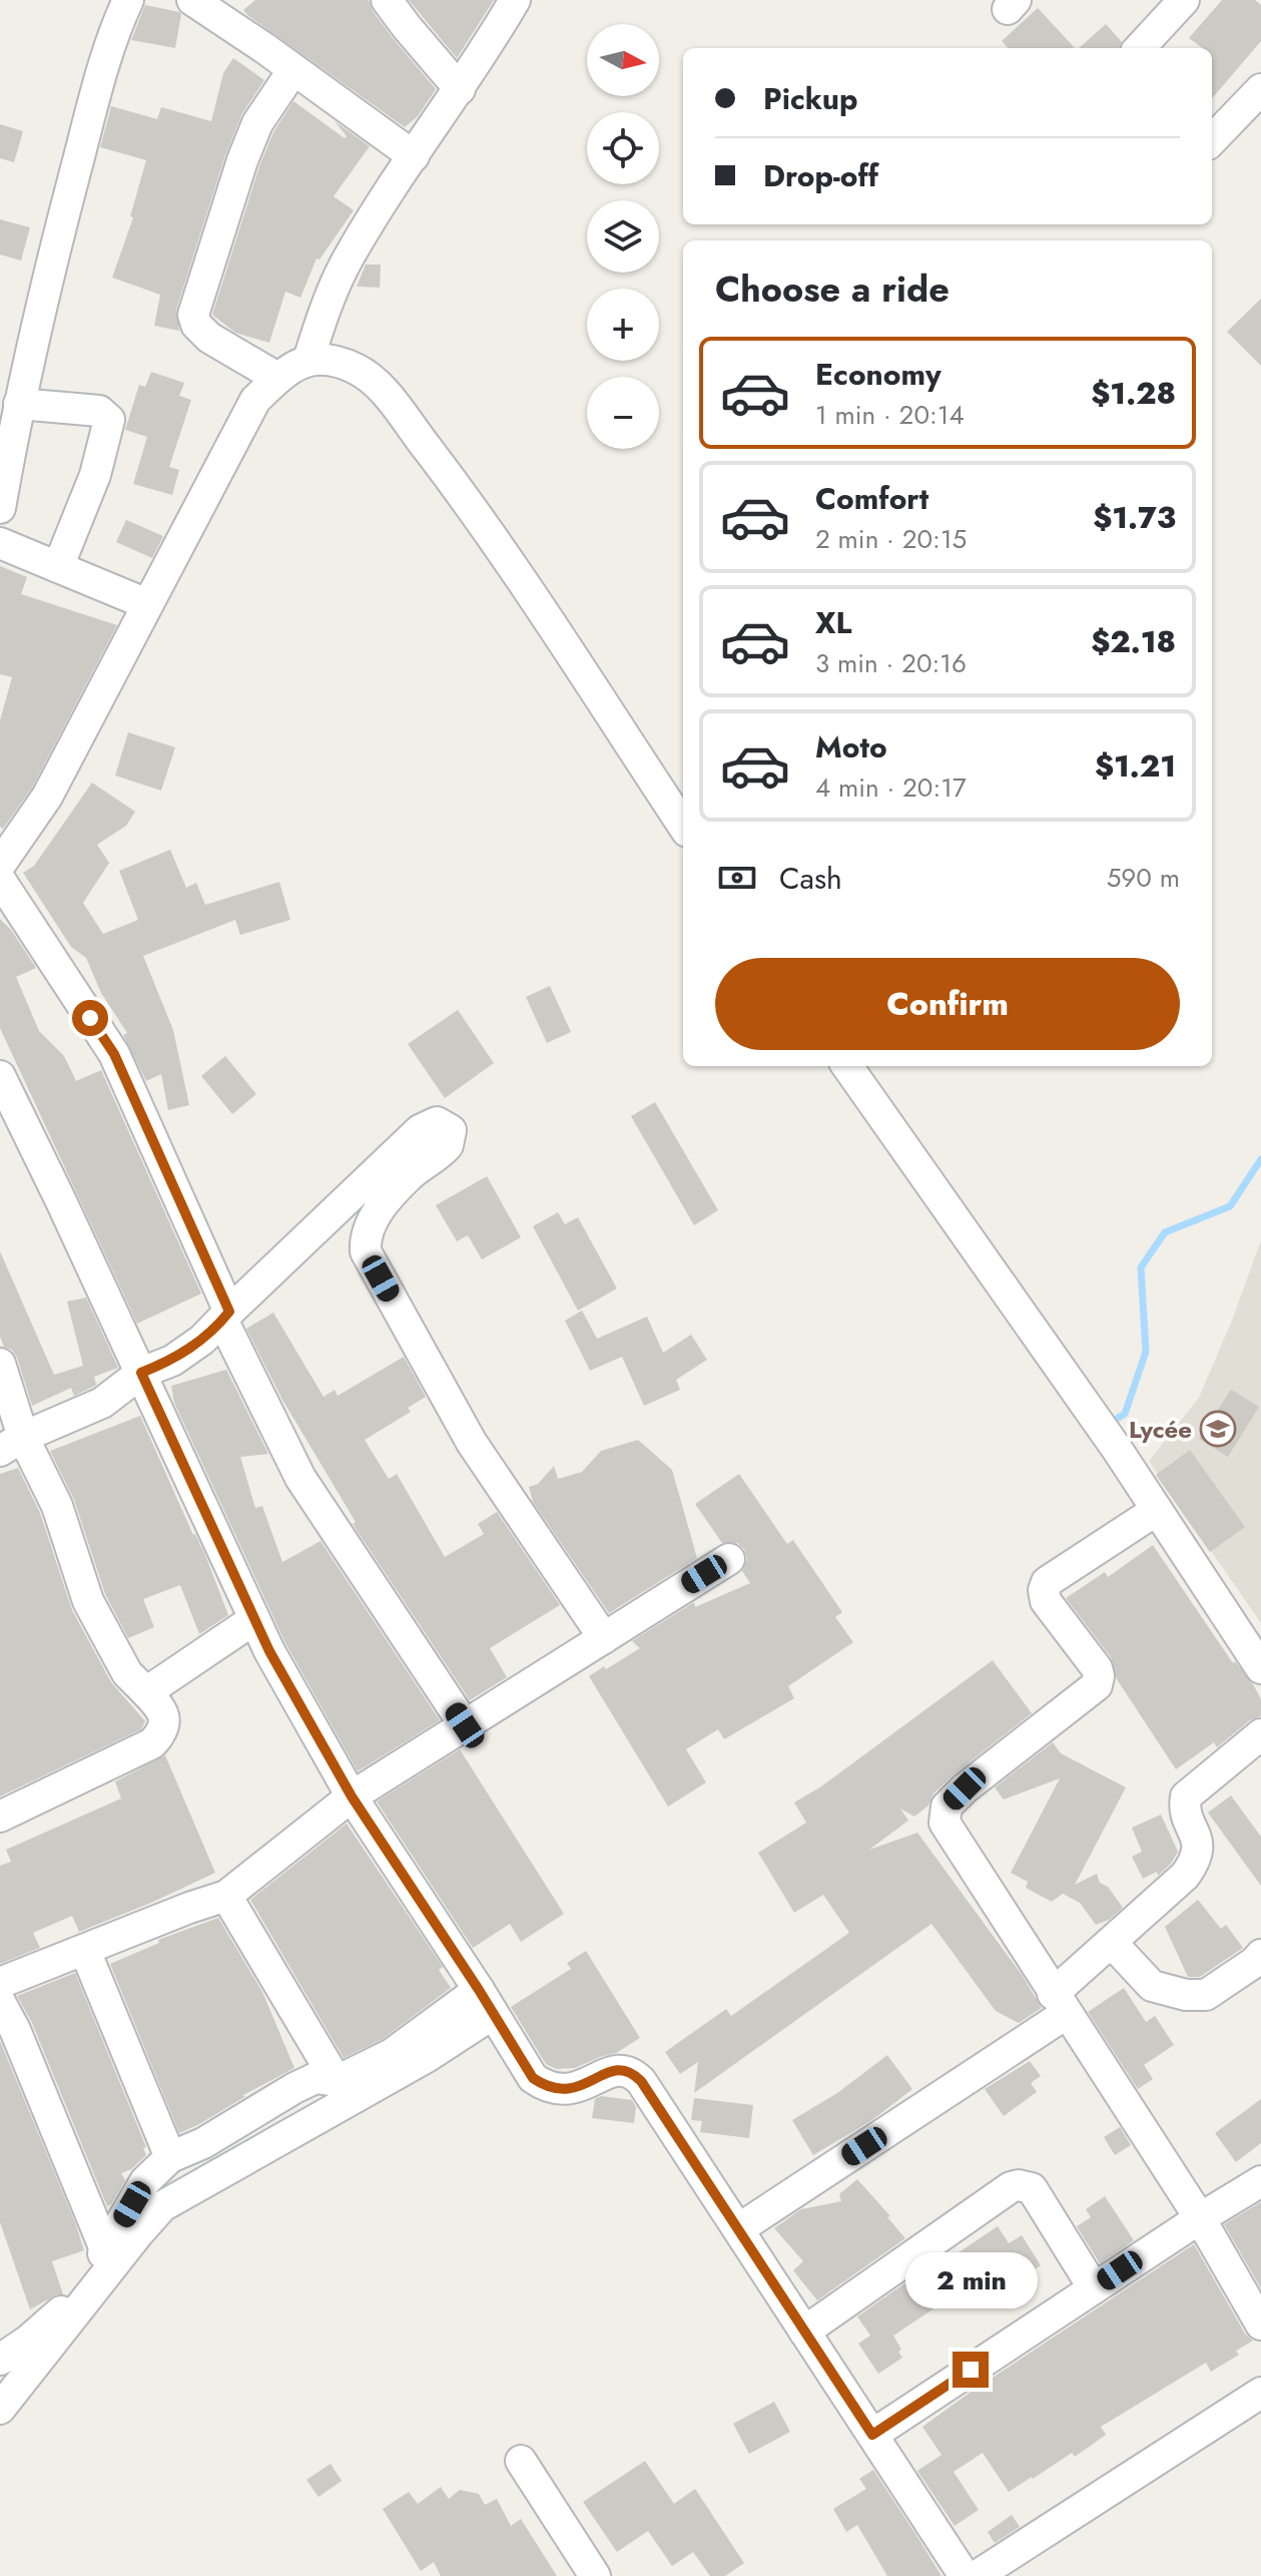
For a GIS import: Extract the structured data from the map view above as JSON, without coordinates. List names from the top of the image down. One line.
{"places":{"school or university":["Lycée"]},"north":"right","page":{"map_buttons":["+","−"],"banner":["Pickup","Drop-off"],"heading":"Choose a ride","list":[{"name":"Economy","note":"1 min · 20:14","value":"$1.28"},{"name":"Comfort","note":"2 min · 20:15","value":"$1.73"},{"name":"XL","note":"3 min · 20:16","value":"$2.18"},{"name":"Moto","note":"4 min · 20:17","value":"$1.21"}],"pay":["Cash","590 m"],"buttons":"Confirm","bubble":"2 min"}}
